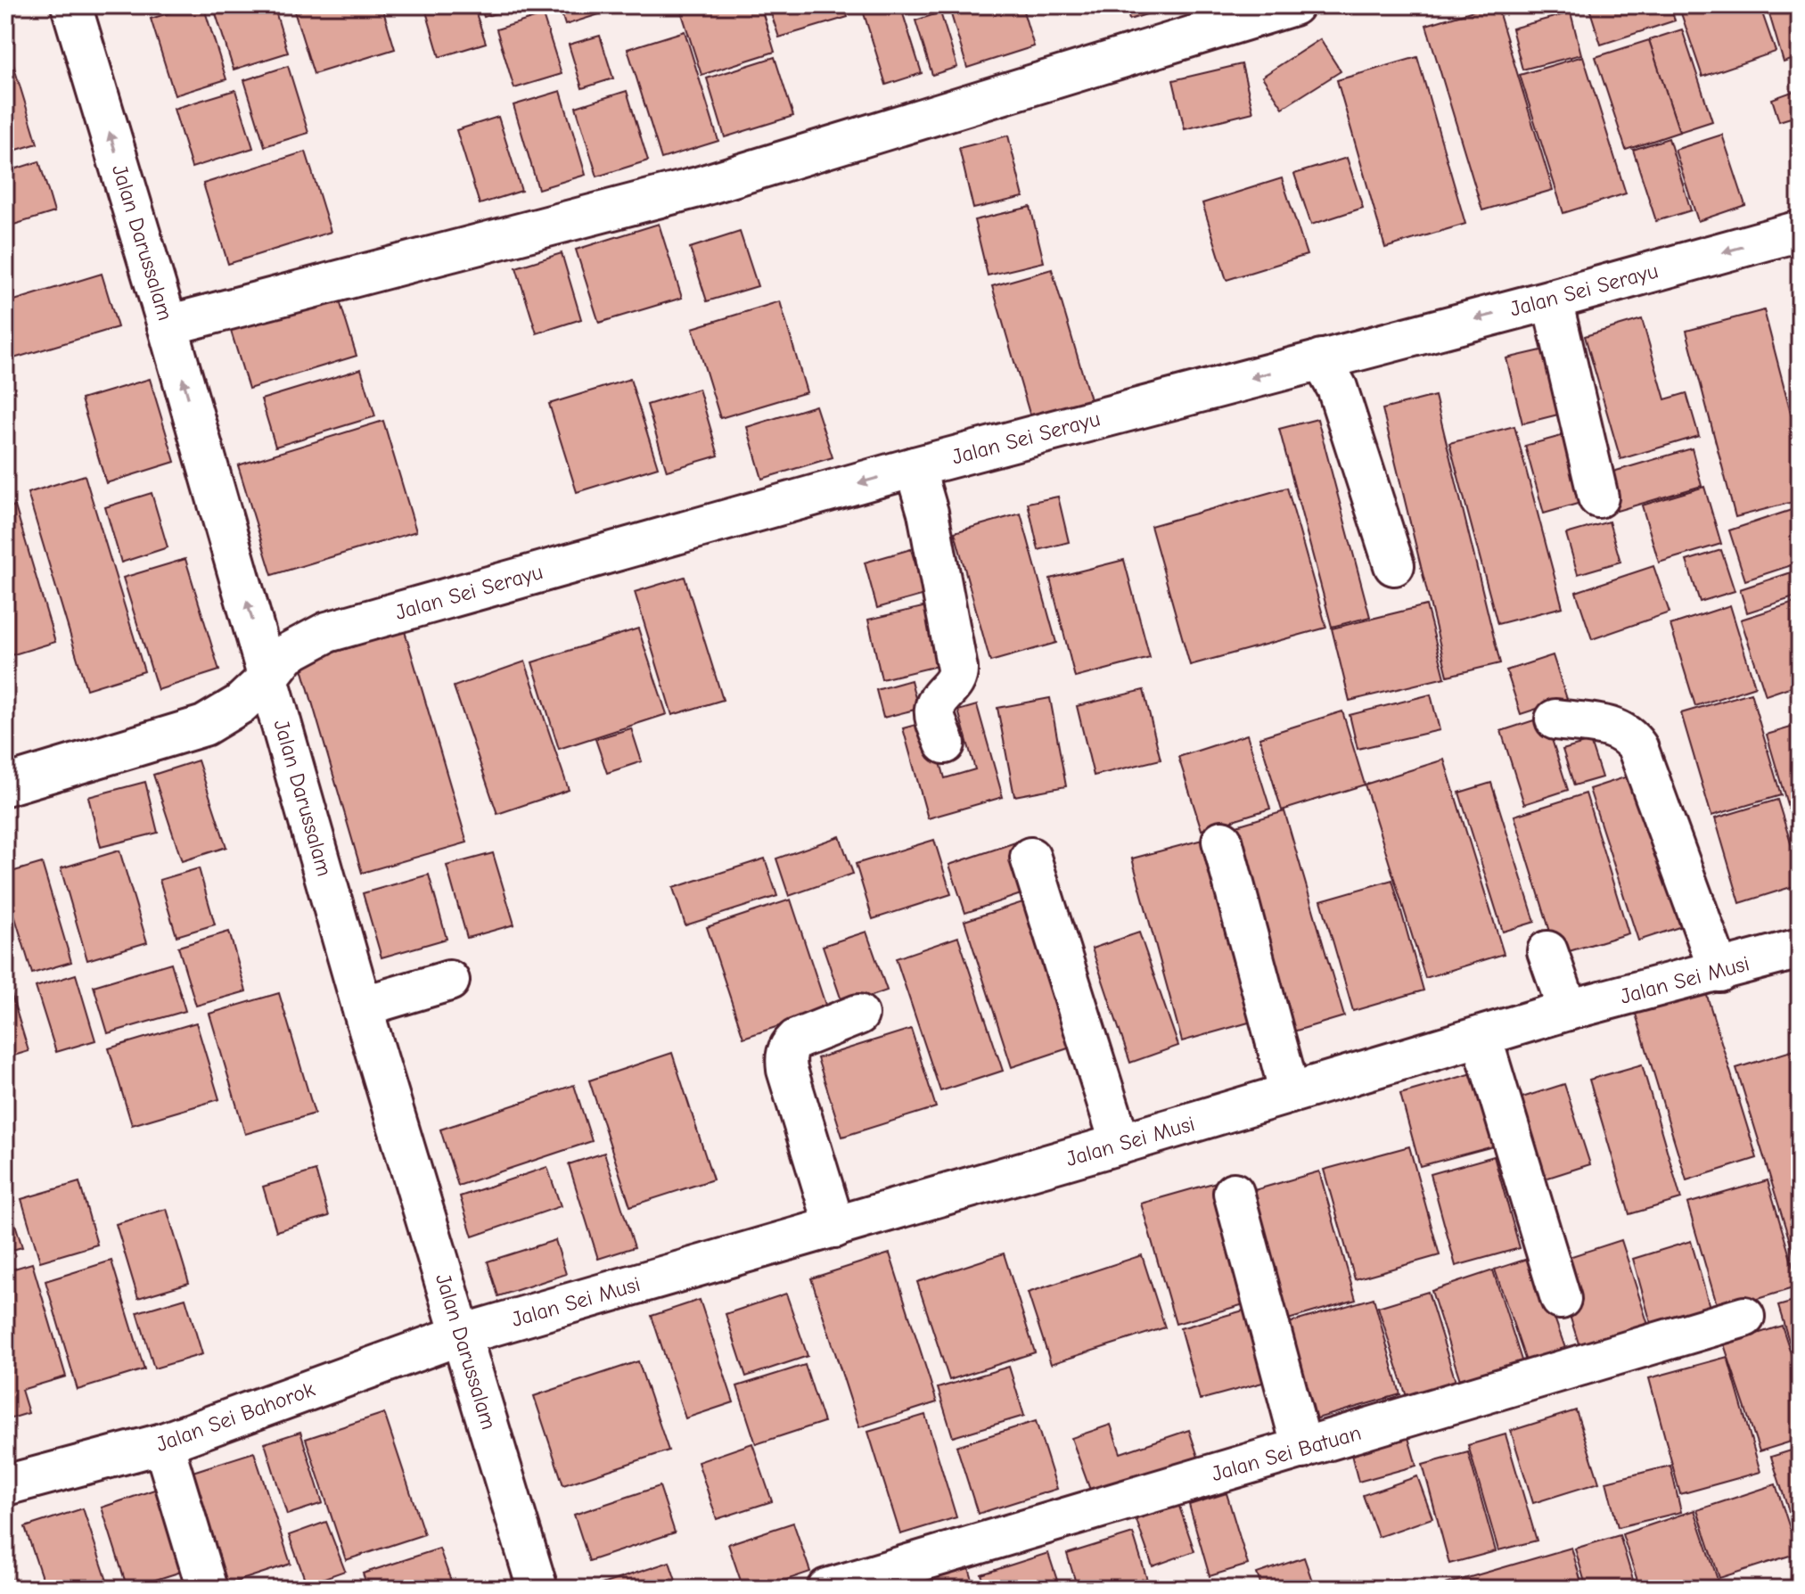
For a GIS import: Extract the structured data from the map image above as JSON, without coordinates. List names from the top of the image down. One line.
{"streets":{"street":["Jalan Darussalam","Jalan Sei Serayu","Jalan Sei Musi","Jalan Sei Bahorok","Jalan Sei Batuan"]},"crossings":[["Jalan Darussalam","Jalan Sei Serayu"],["Jalan Darussalam","Jalan Sei Musi"],["Jalan Darussalam","Jalan Sei Bahorok"],["Jalan Sei Musi","Jalan Sei Bahorok"]],"one_way":["Jalan Darussalam"]}
